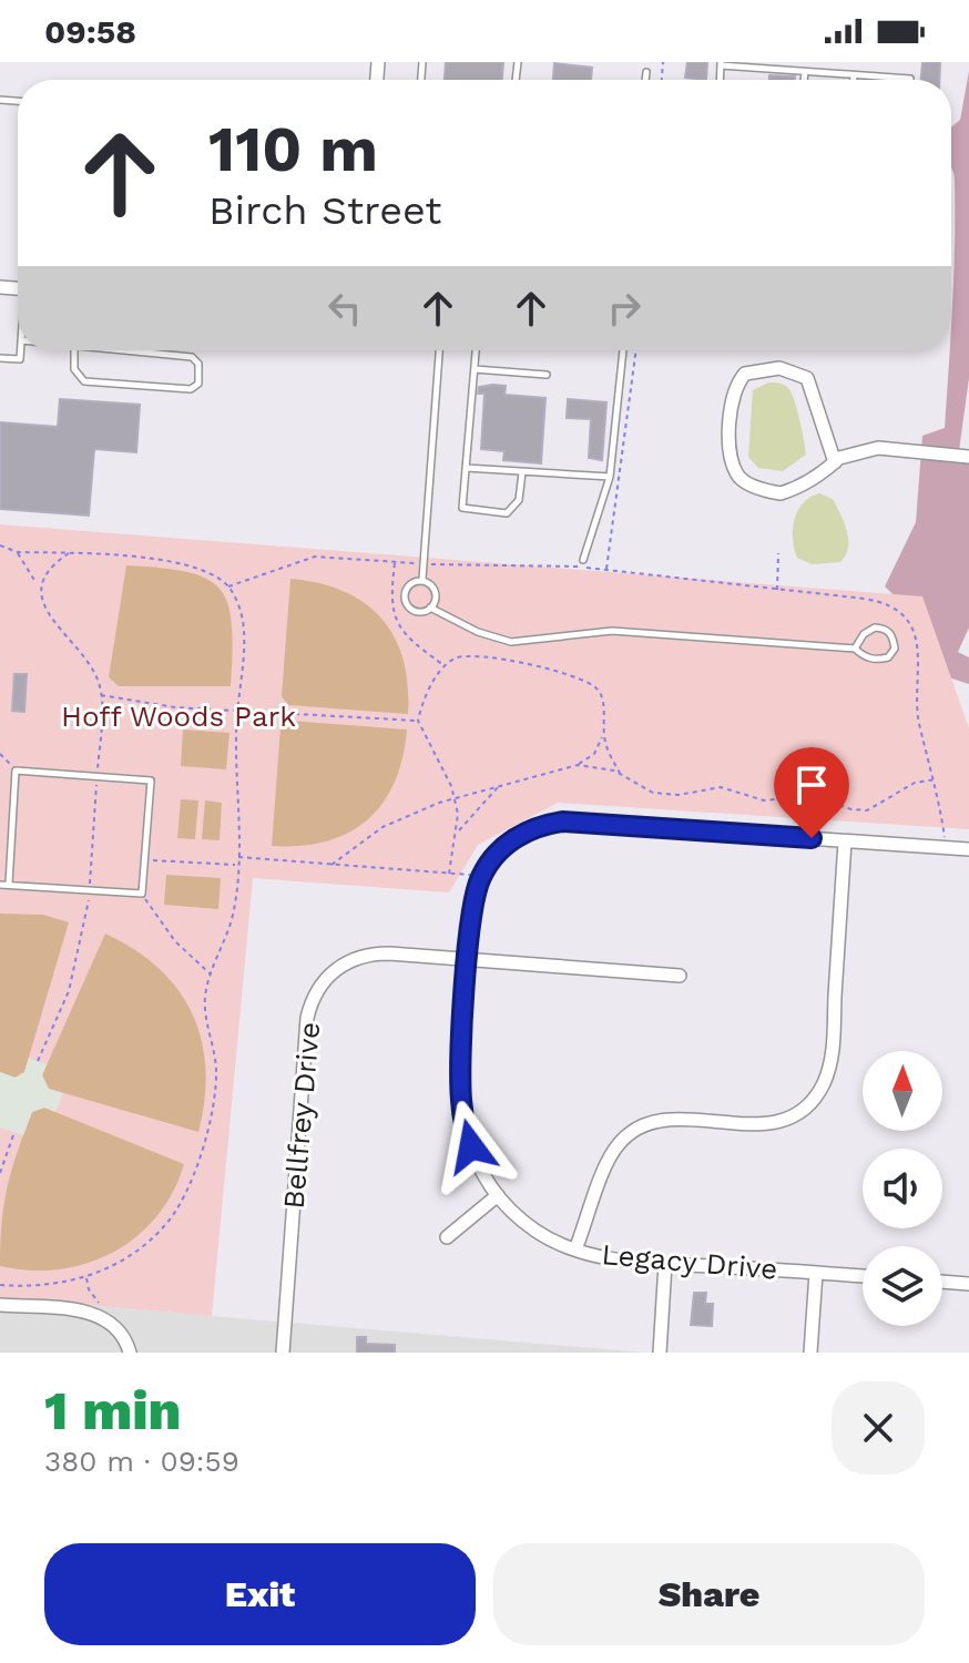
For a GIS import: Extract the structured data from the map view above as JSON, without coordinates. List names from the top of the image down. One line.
{"streets":{"street":["Bellfrey Drive","Legacy Drive"]},"crossings":[["Bellfrey Drive","Legacy Drive"]],"parks":["Hoff Woods Park"],"north":"top","page":{"status":"09:58","turn":["110 m","Birch Street"],"heading":["1 min","380 m · 09:59"],"buttons":["Exit","Share"]}}
